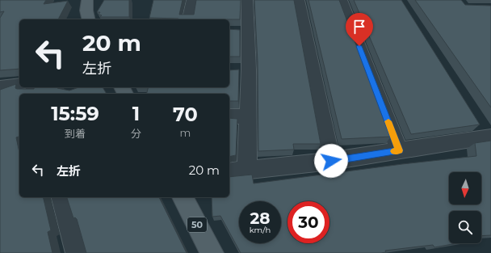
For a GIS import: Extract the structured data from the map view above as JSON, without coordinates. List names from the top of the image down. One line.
{"streets":{"main road":["50"]},"north":"bottom","page":{"turn":["20 m","左折"],"eta":["15:59","到着","1","分","70","m"],"list":[{"name":"左折","value":"20 m"}],"speed":"28 km/h","limit":"30"}}
